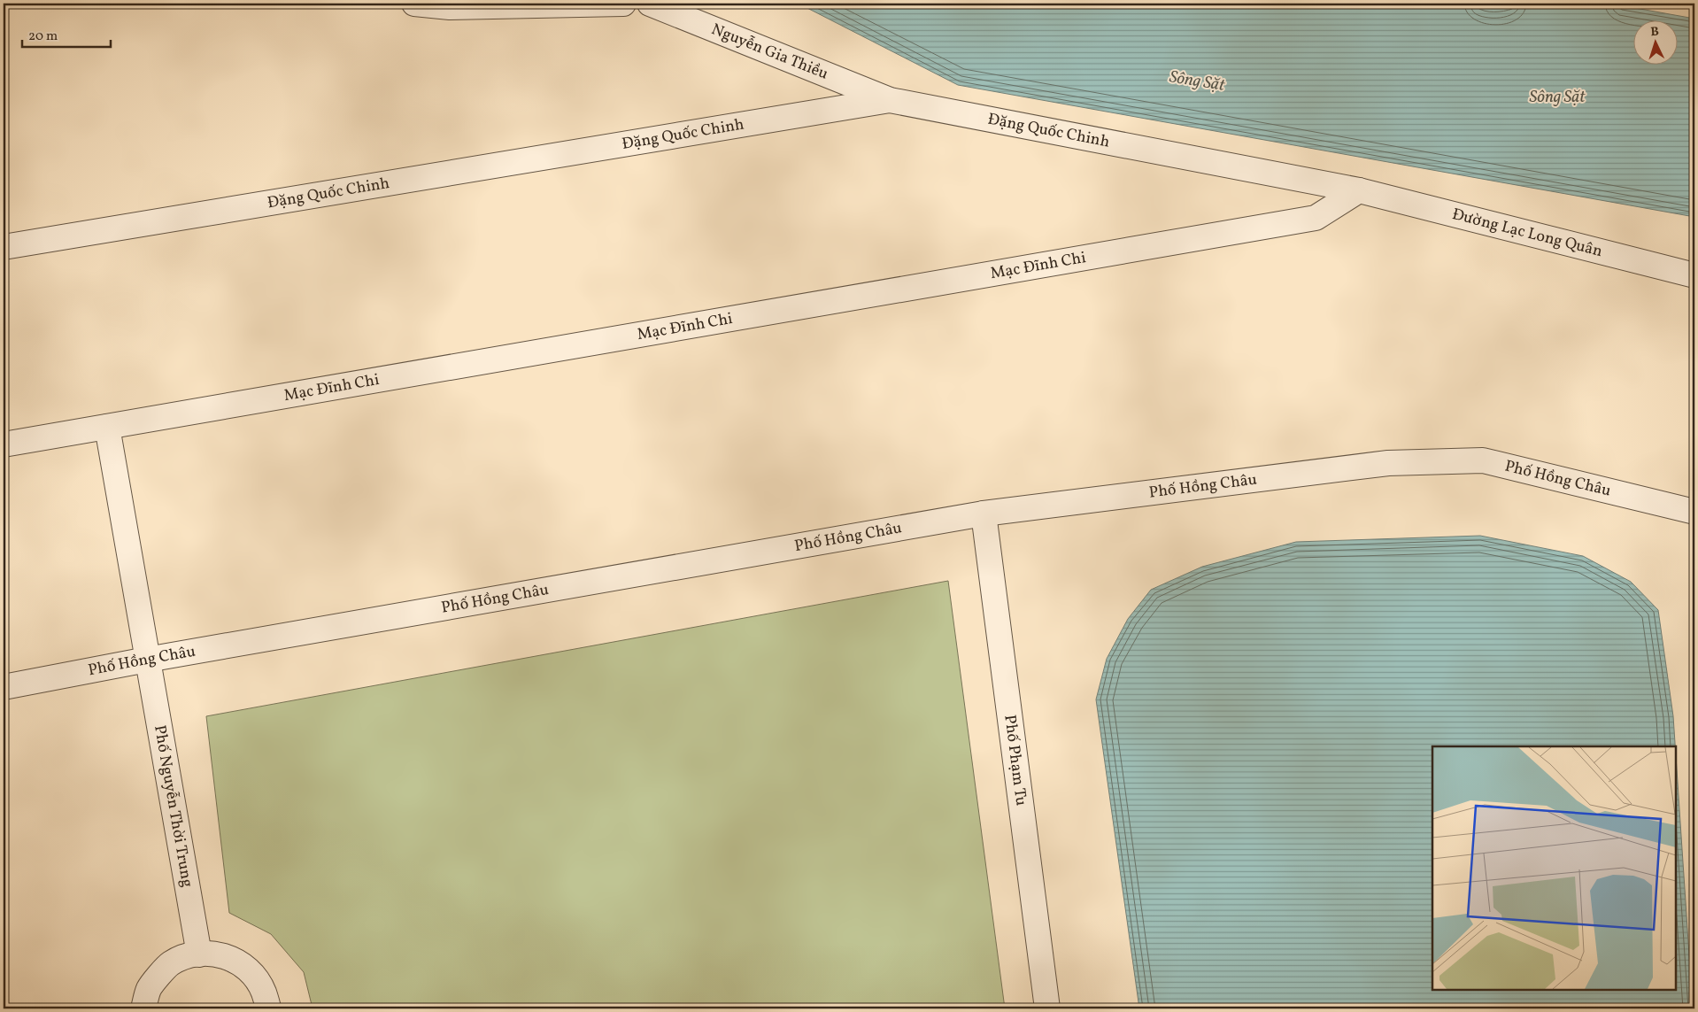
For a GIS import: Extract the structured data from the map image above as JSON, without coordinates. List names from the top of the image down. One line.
{"streets":{"street":["Nguyễn Gia Thiều","Đặng Quốc Chinh","Đường Lạc Long Quân","Mạc Đĩnh Chi","Phố Hồng Châu","Phố Phạm Tu","Phố Nguyễn Thời Trung"]},"crossings":[["Nguyễn Gia Thiều","Đặng Quốc Chinh"],["Đặng Quốc Chinh","Đường Lạc Long Quân"],["Đặng Quốc Chinh","Mạc Đĩnh Chi"],["Đường Lạc Long Quân","Mạc Đĩnh Chi"],["Mạc Đĩnh Chi","Phố Nguyễn Thời Trung"],["Phố Hồng Châu","Phố Phạm Tu"],["Phố Hồng Châu","Phố Nguyễn Thời Trung"]],"water":["Sông Sặt"],"scale_bar":"20 m","north":"top"}
